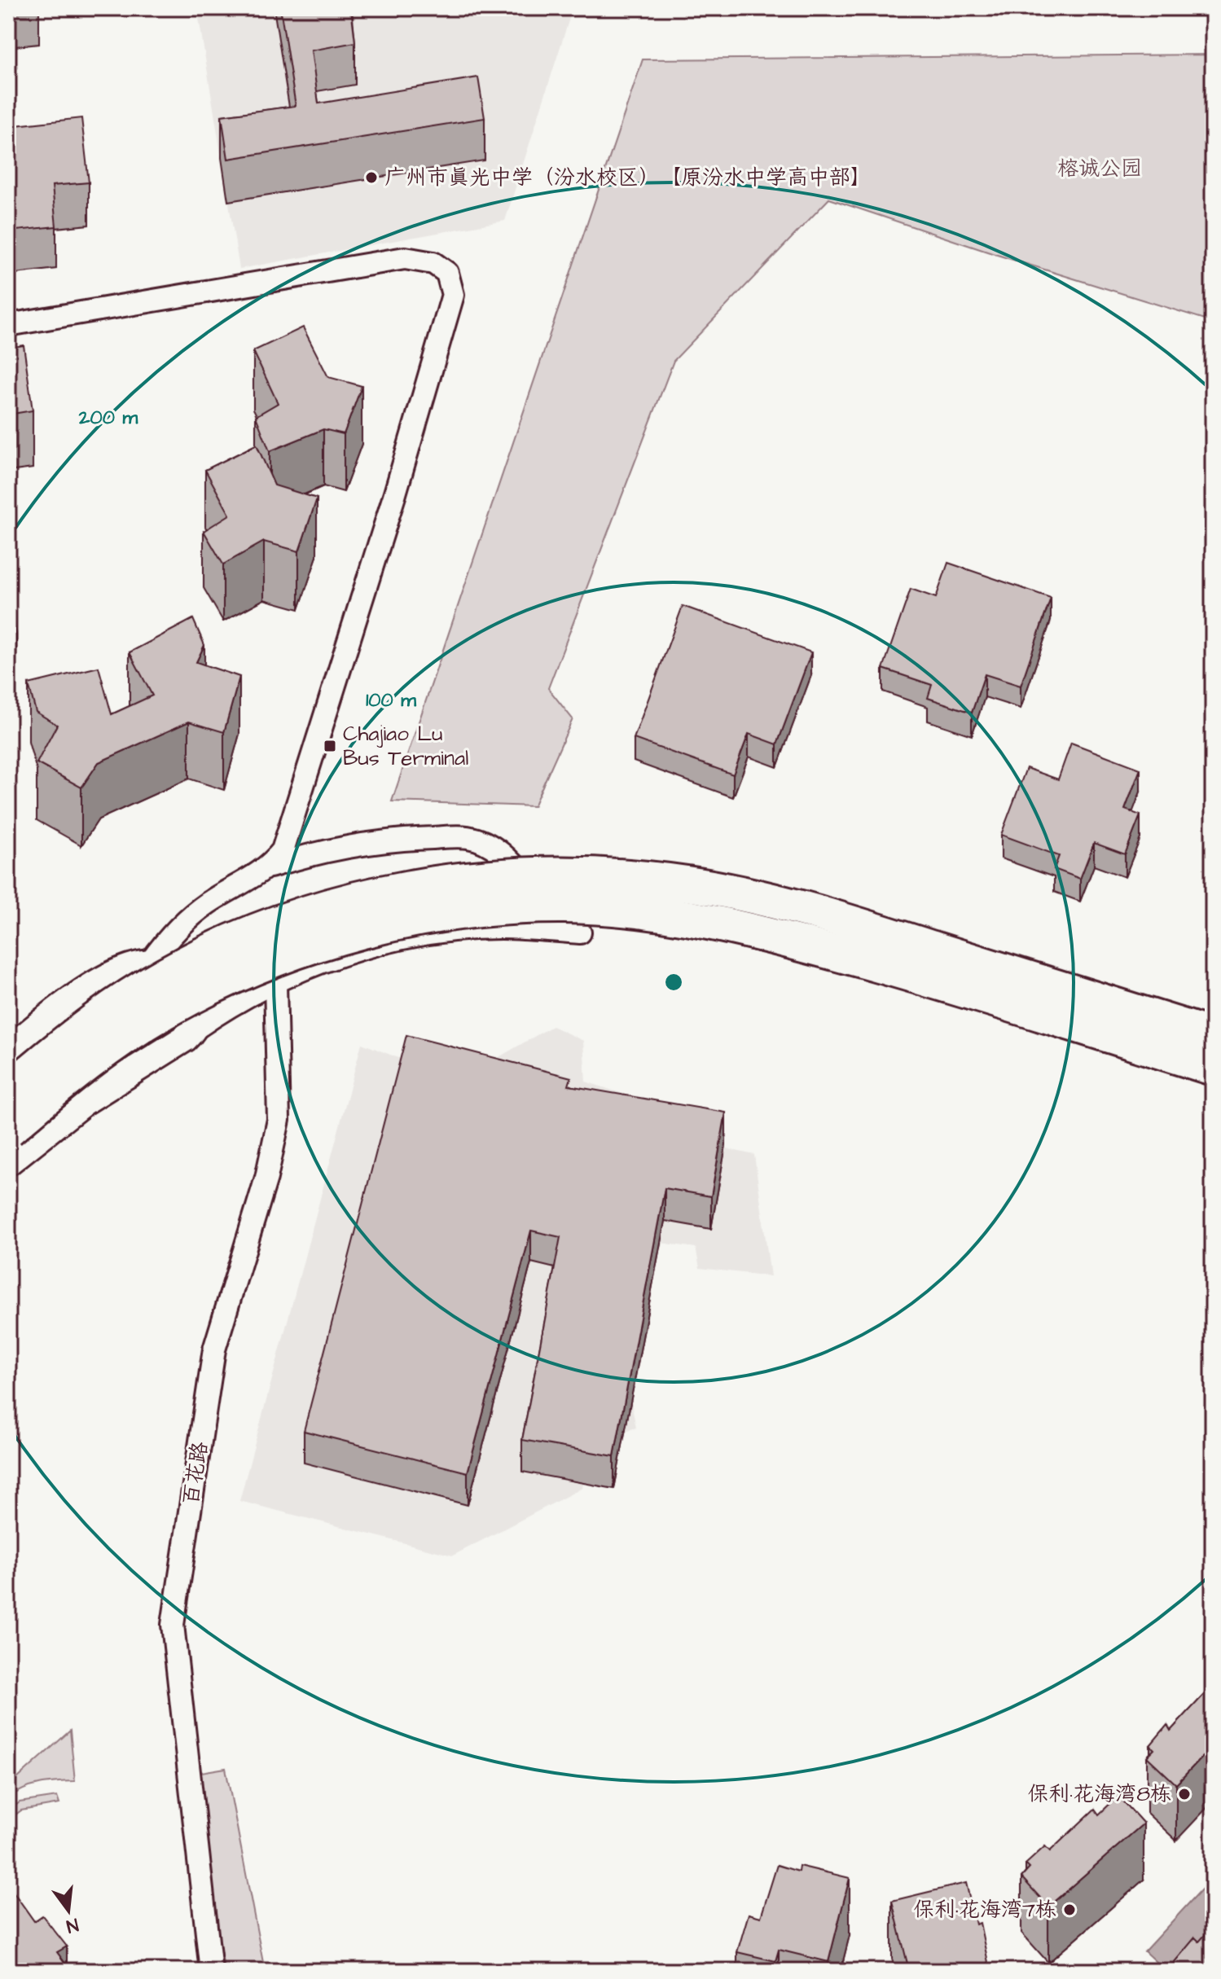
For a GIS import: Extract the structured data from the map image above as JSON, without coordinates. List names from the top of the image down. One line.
{"streets":{"street":["百花路"]},"parks":["榕诚公园"],"places":{"other":["广州市真光中学（汾水校区）【原汾水中学高中部】","保利·花海湾8栋","保利·花海湾7栋"],"transit":["Chajiao Lu Bus Terminal"]},"north":"bottom","rings":["200 m","100 m"]}
